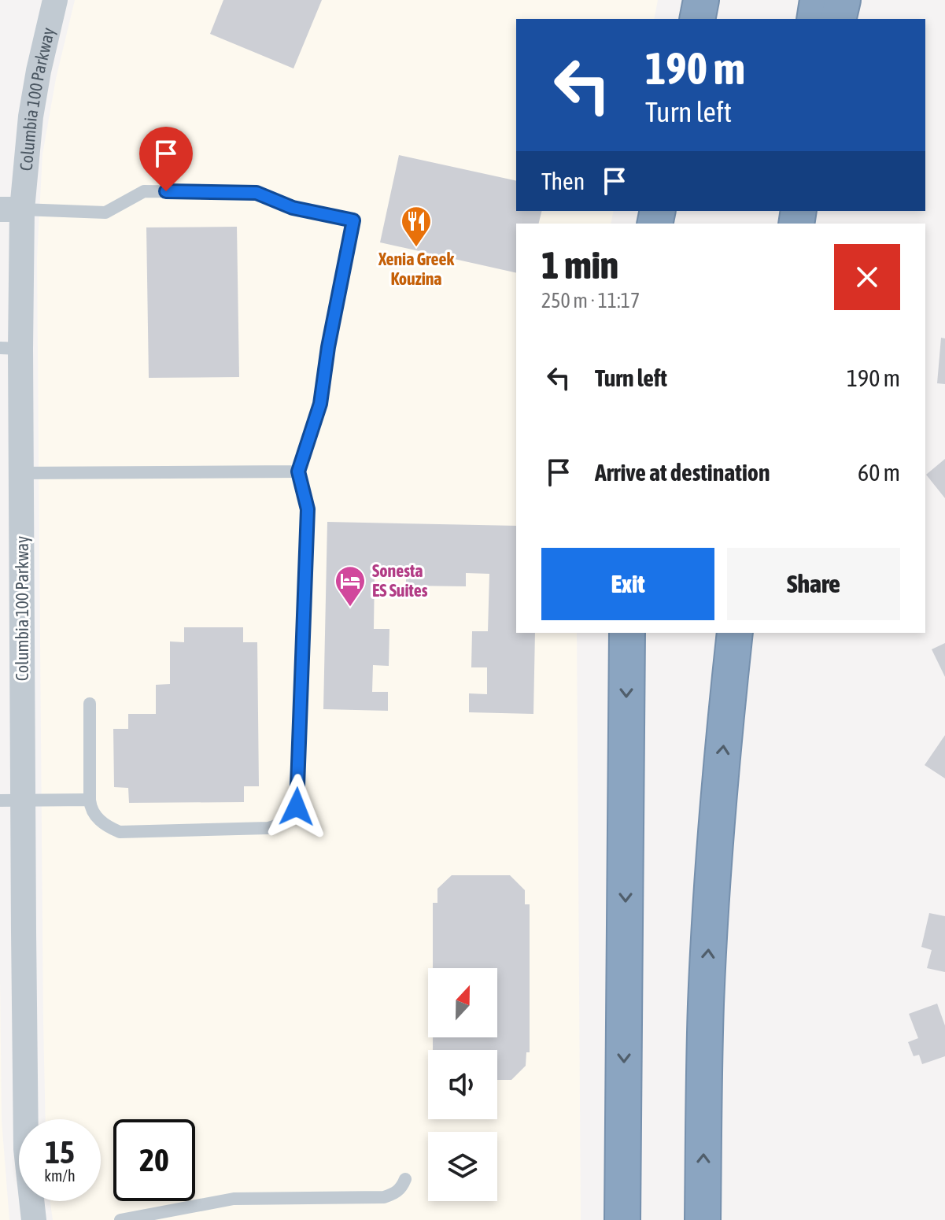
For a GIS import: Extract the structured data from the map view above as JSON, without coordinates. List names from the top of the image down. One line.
{"streets":{"street":["Columbia 100 Parkway"]},"places":{"restaurant":["Xenia Greek Kouzina"],"hotel":["Sonesta ES Suites"]},"north":"top","page":{"turn":["190 m","Turn left"],"then":"Then","heading":["1 min","250 m · 11:17"],"list":[{"name":"Turn left","value":"190 m"},{"name":"Arrive at destination","value":"60 m"}],"buttons":["Exit","Share"],"speed":"15 km/h","limit":"20"}}
